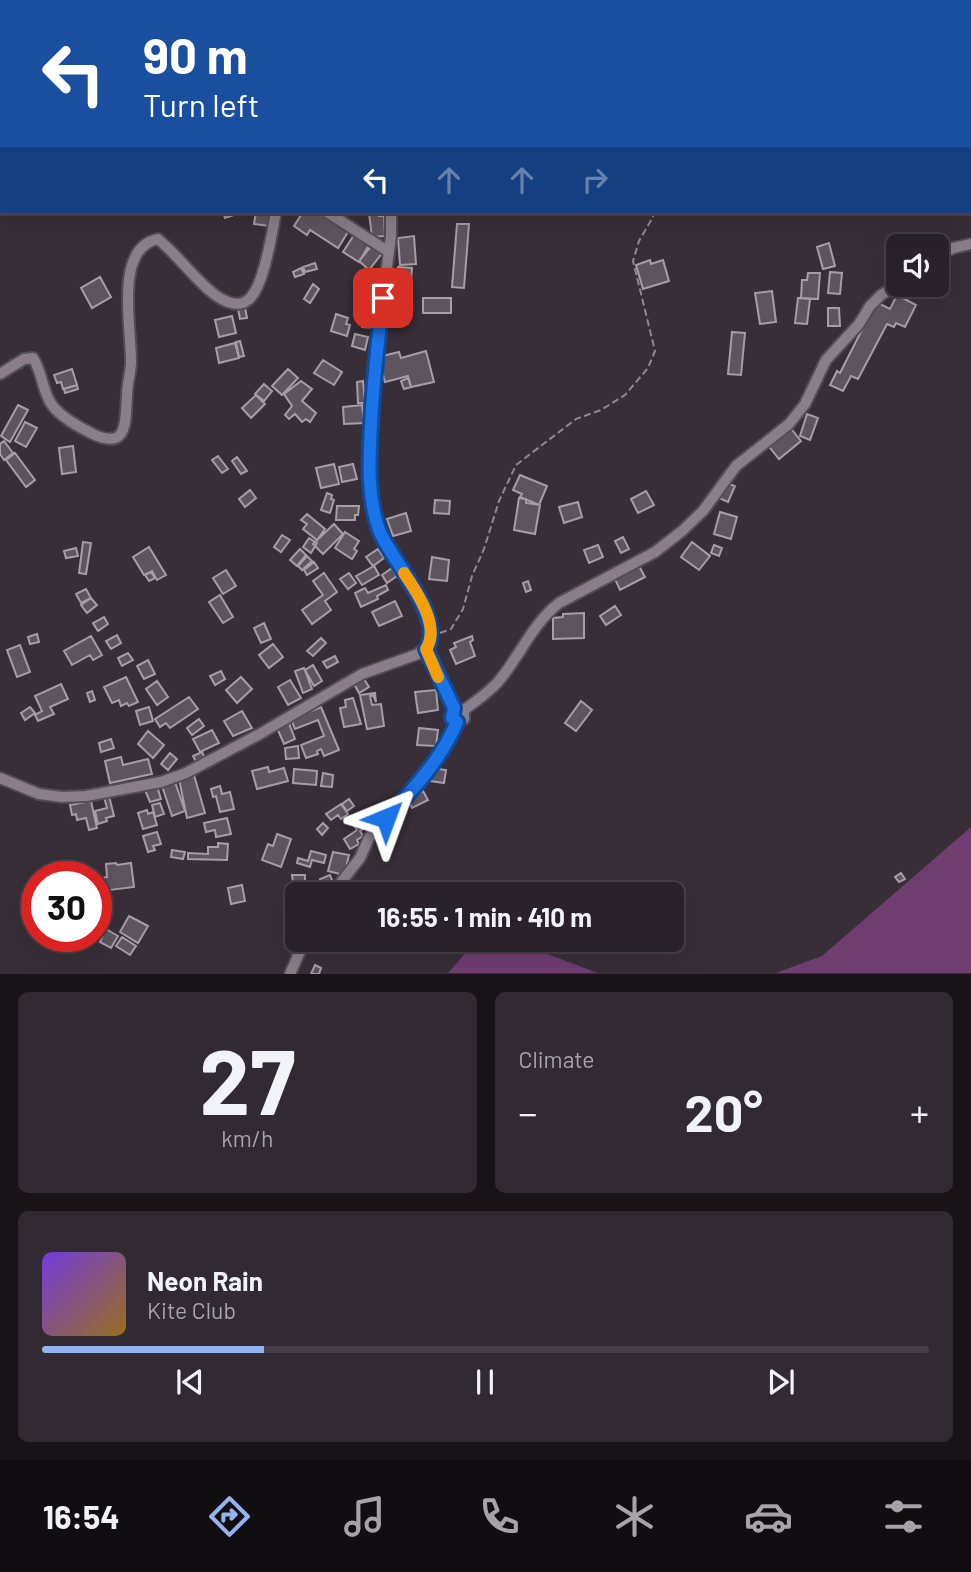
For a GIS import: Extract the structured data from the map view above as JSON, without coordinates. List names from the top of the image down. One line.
{"page":{"turn":["90 m","Turn left"],"limit":"30","trip":"16:55 · 1 min · 410 m","tile":[["27","km/h"],"Climate"],"heat":["−","20°","+"],"song":["Neon Rain","Kite Club"],"tabs":"16:54"}}
